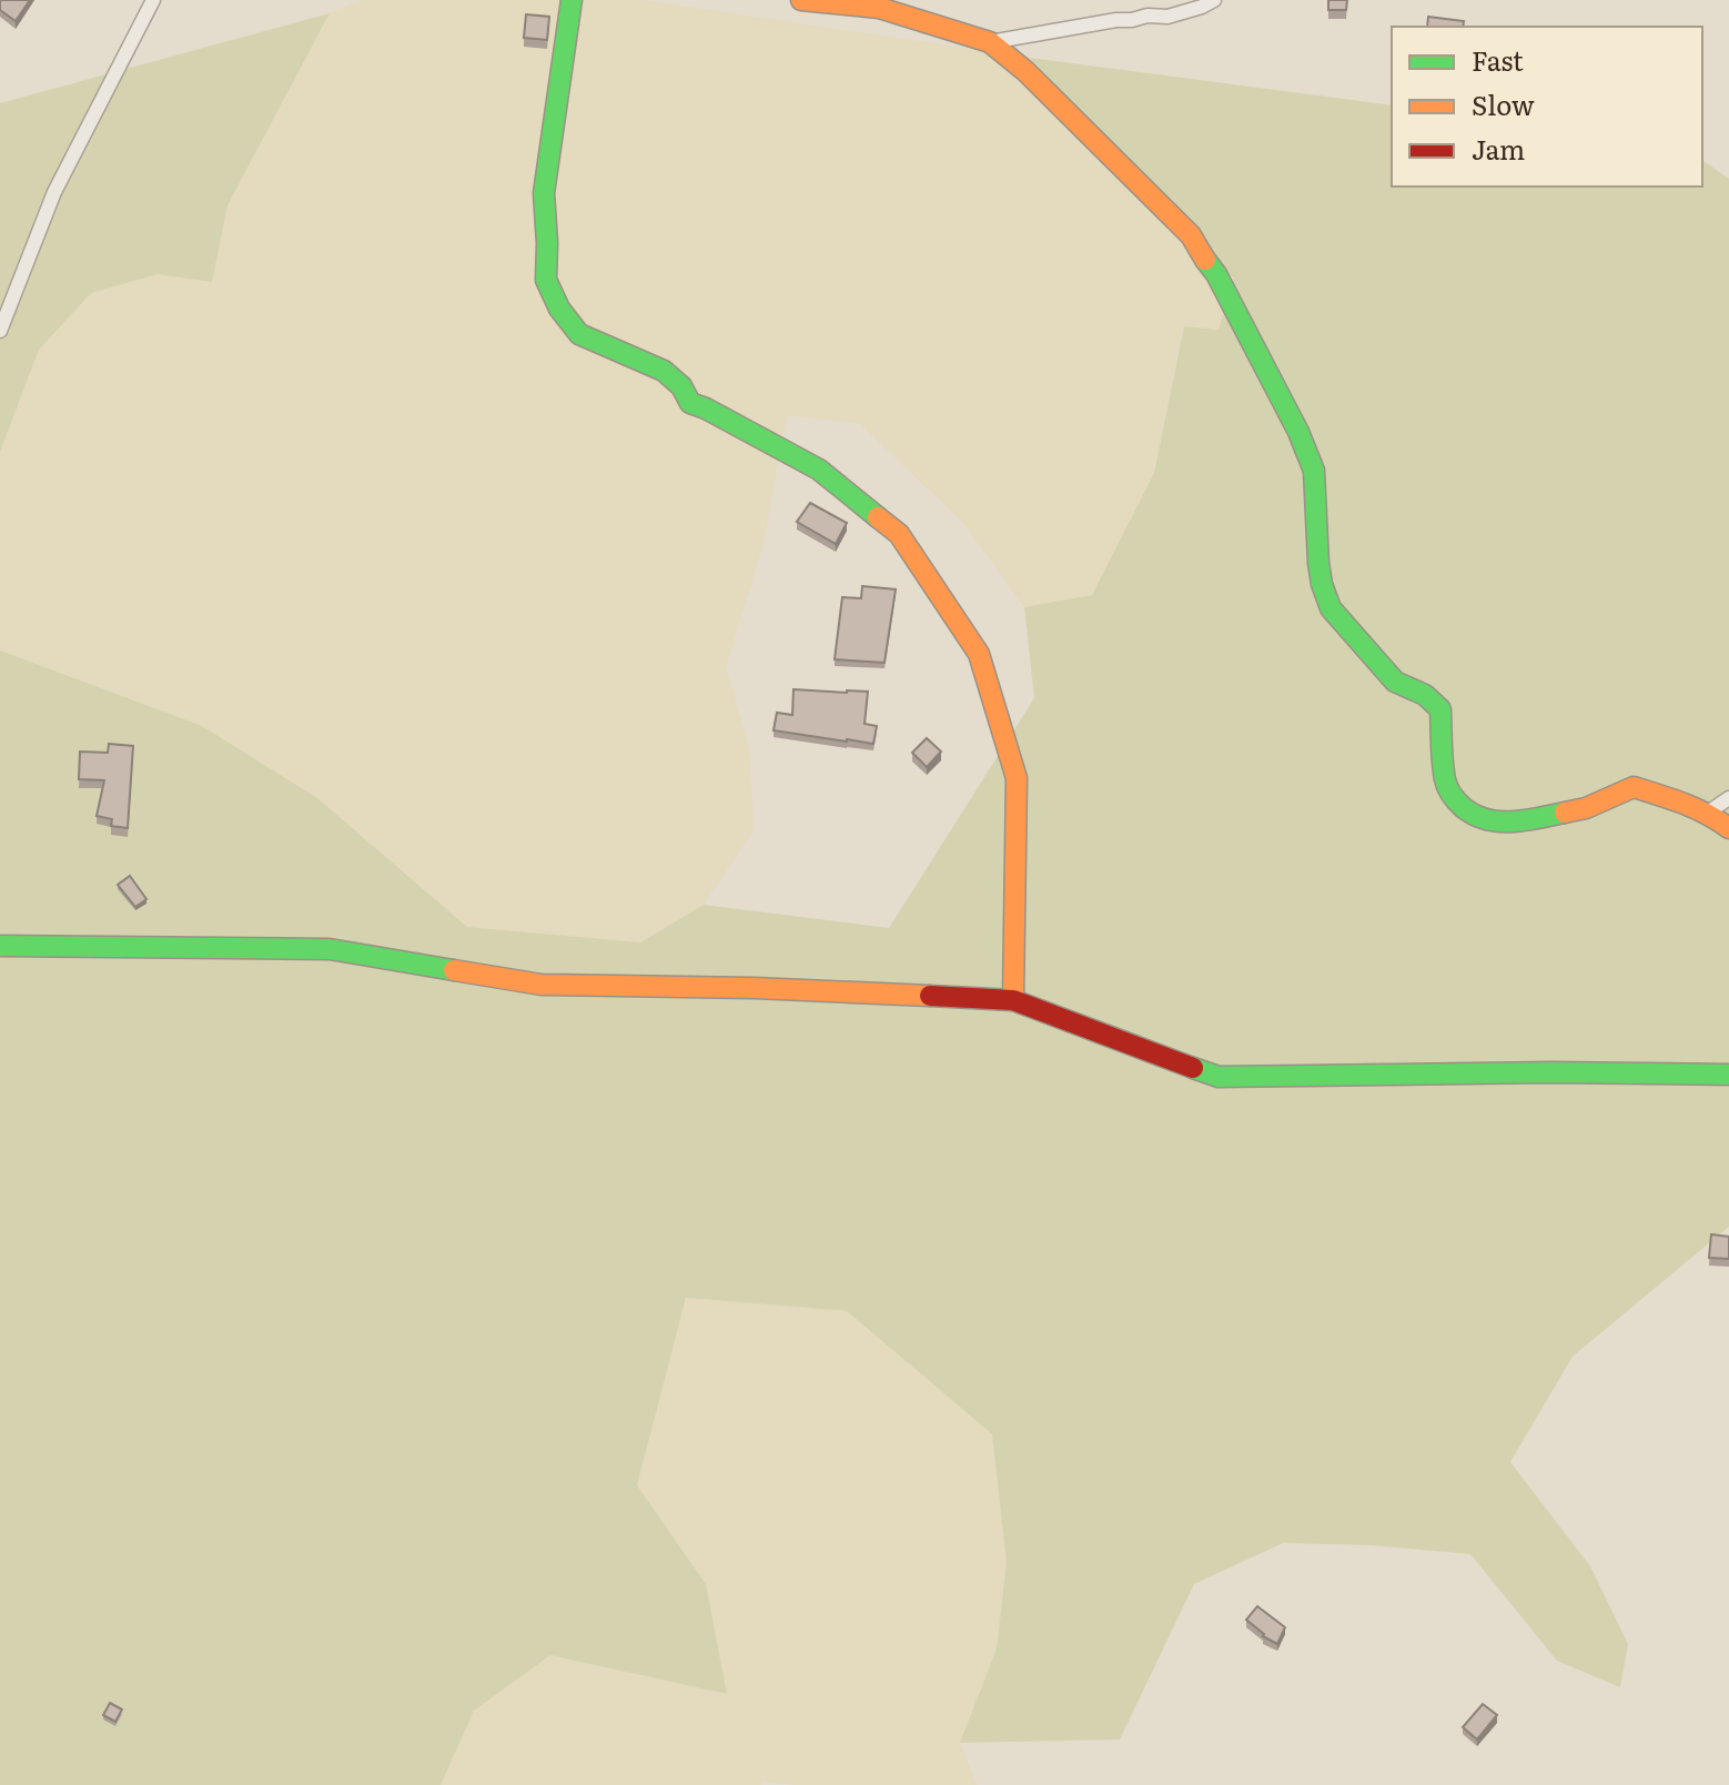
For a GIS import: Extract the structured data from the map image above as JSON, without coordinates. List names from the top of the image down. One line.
{"legend":["Fast","Slow","Jam"]}
